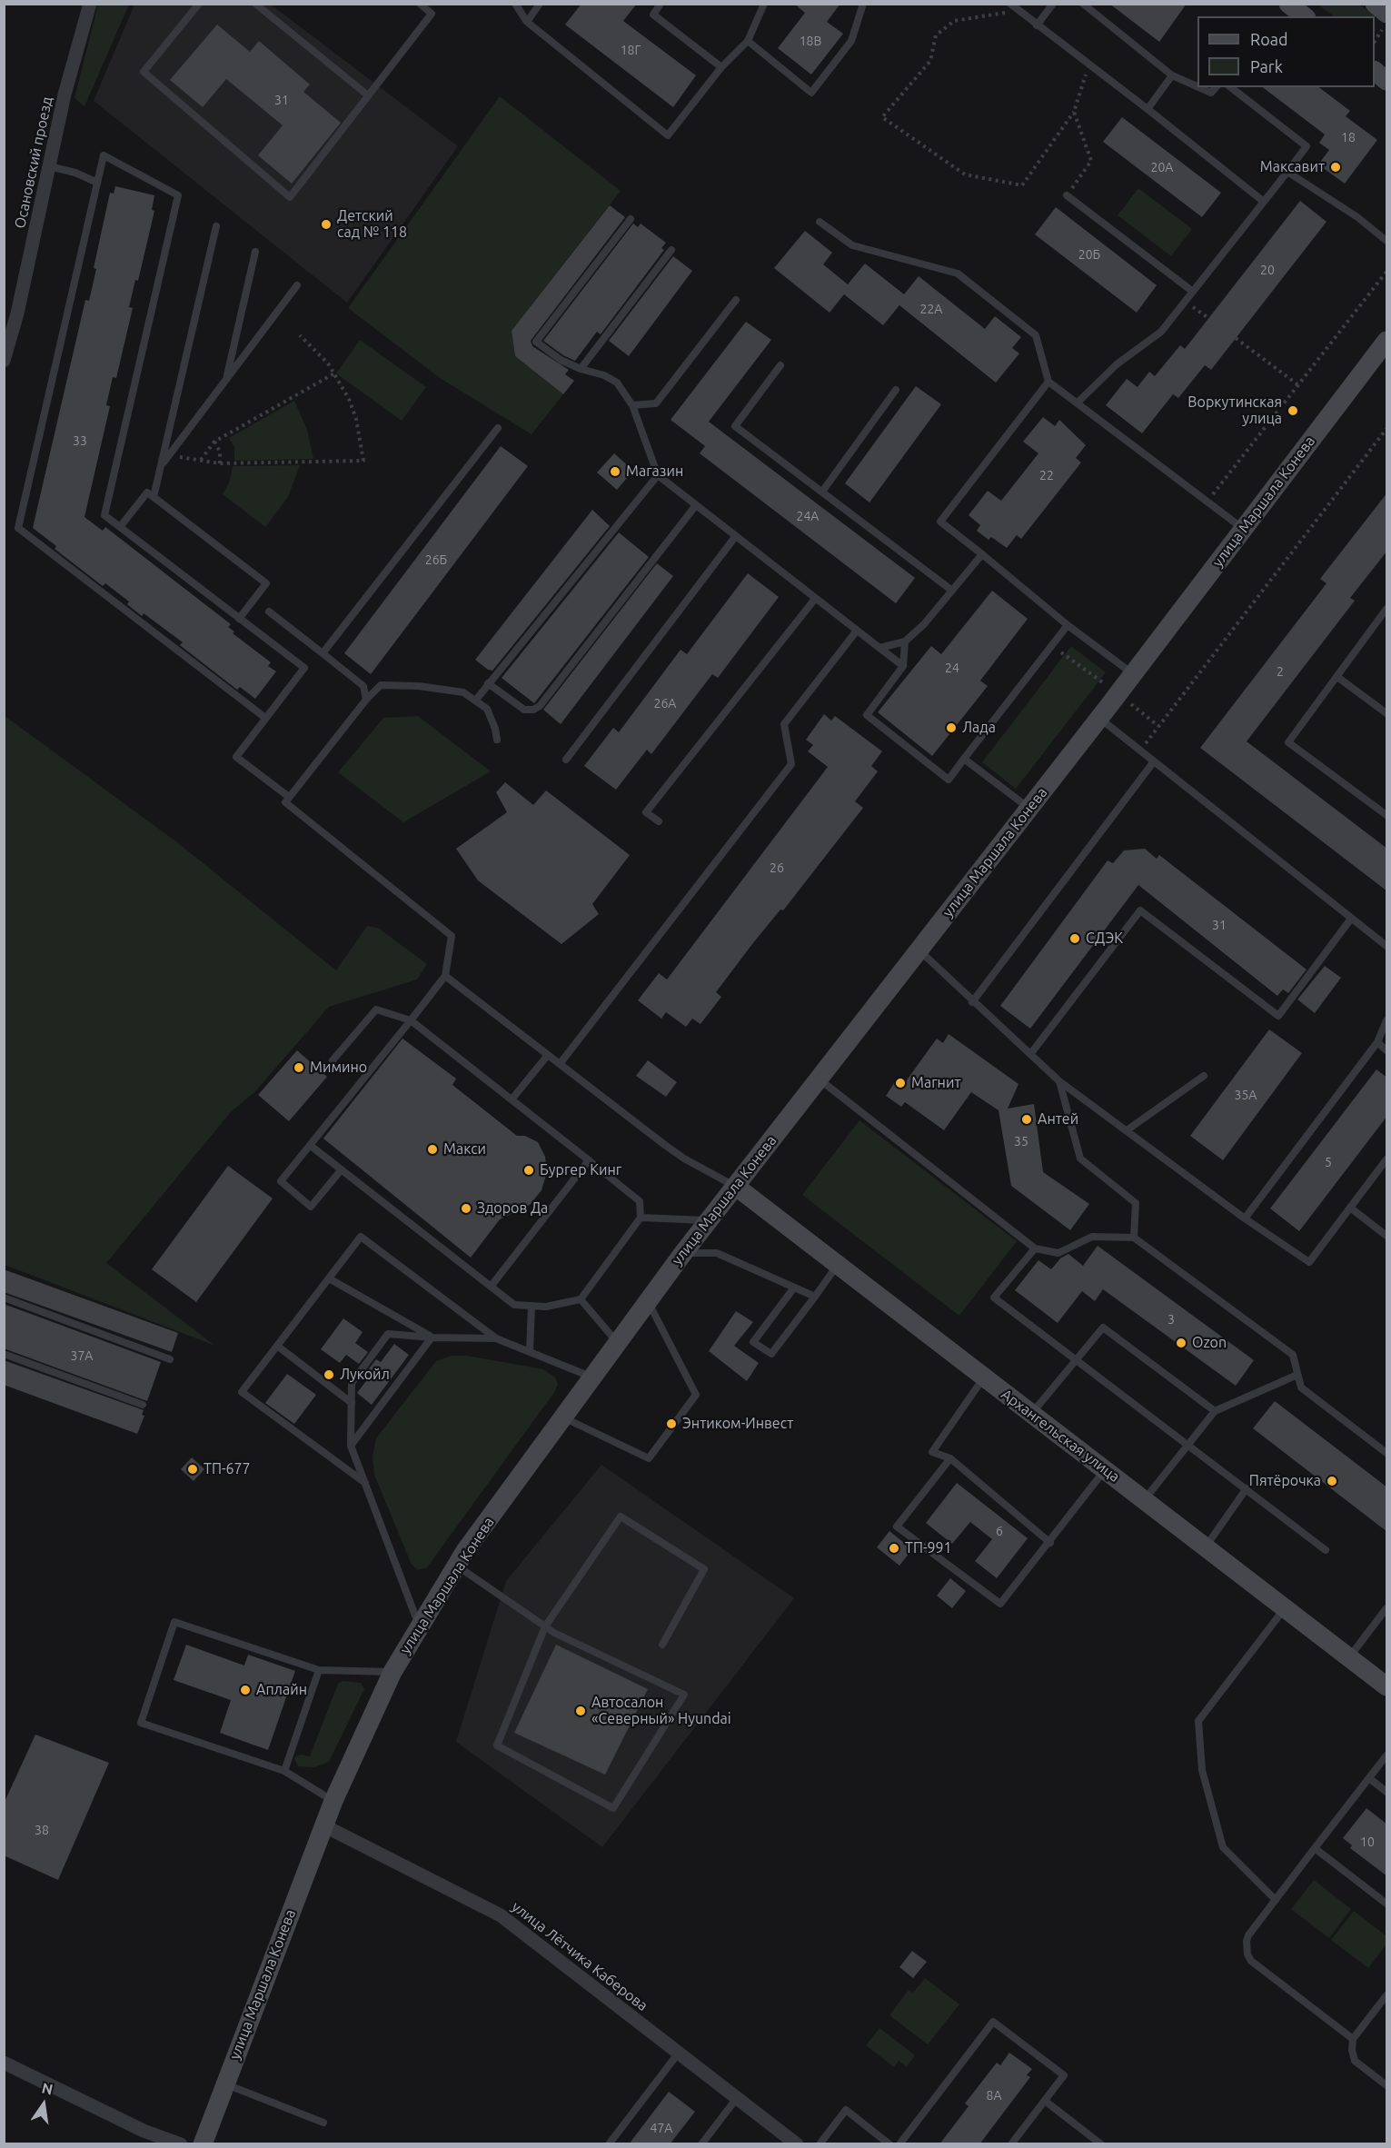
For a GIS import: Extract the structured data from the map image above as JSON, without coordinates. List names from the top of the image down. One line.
{"streets":{"main road":["улица Маршала Конева","Архангельская улица"],"street":["Осановский проезд","улица Лётчика Каберова"]},"crossings":[["улица Маршала Конева","Архангельская улица"],["улица Маршала Конева","улица Лётчика Каберова"]],"places":["Максавит","Детский сад № 118","Воркутинская улица","Магазин","Лада","СДЭК","Мимино","Магнит","Антей","Макси","Бургер Кинг","Здоров Да","Ozon","Лукойл","Энтиком-Инвест","ТП-677","Пятёрочка","ТП-991","Аплайн","Автосалон «Северный» Hyundai"],"house_numbers":["18В","18Г","31","18","20А","20Б","20","22А","33","22","24А","26Б","24","2","26А","26","31","35А","35","5","3","37А","6","38","10","8А","47А"],"legend":["Road","Park"],"north":"top"}
